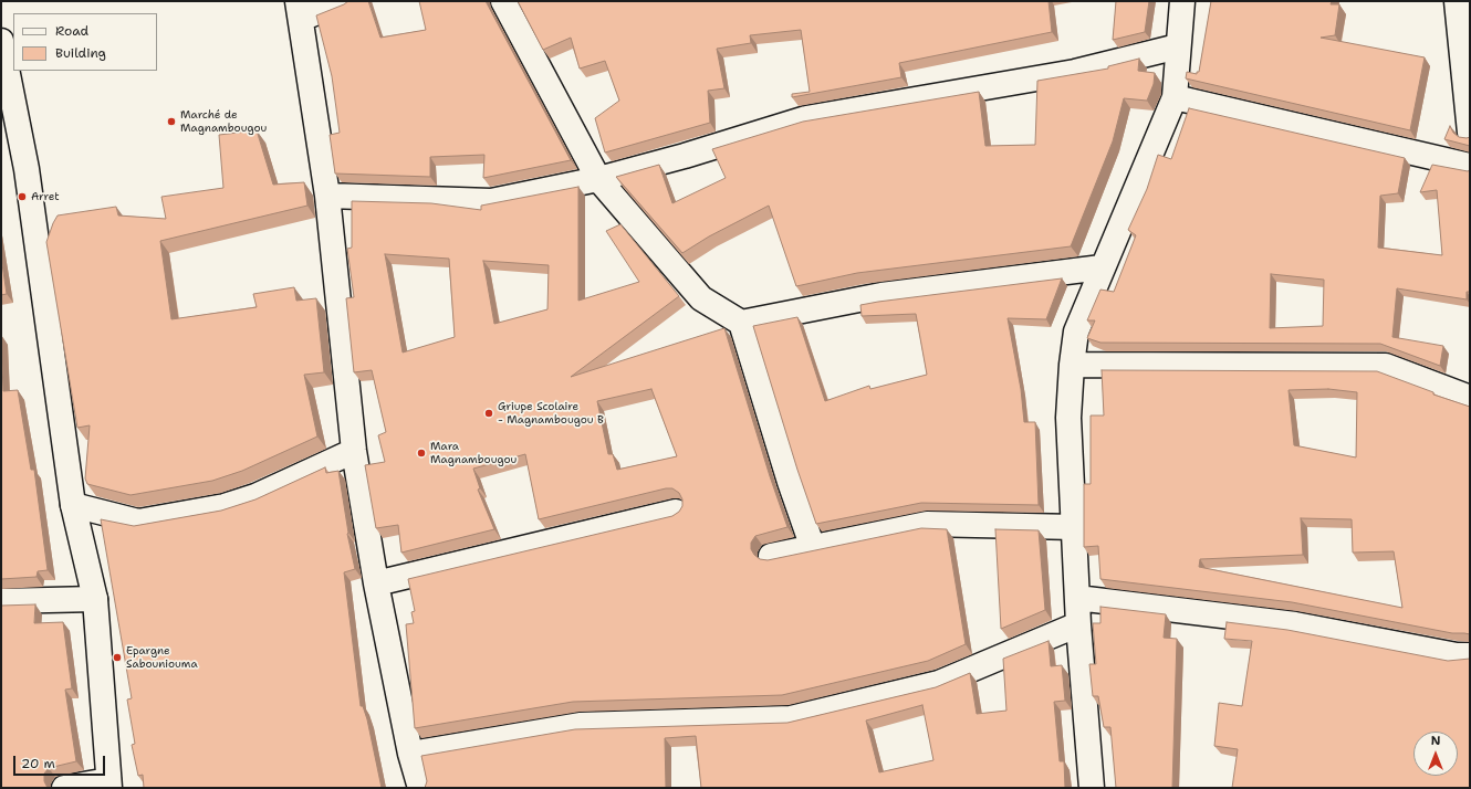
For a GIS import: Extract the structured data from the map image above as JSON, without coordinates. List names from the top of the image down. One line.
{"places":["Marché de Magnambougou","Arret","Griupe Scolaire - Magnambougou B","Mara Magnambougou","Epargne Sabouniouma"],"legend":["Road","Building"],"scale_bar":"20 m","north":"top"}
